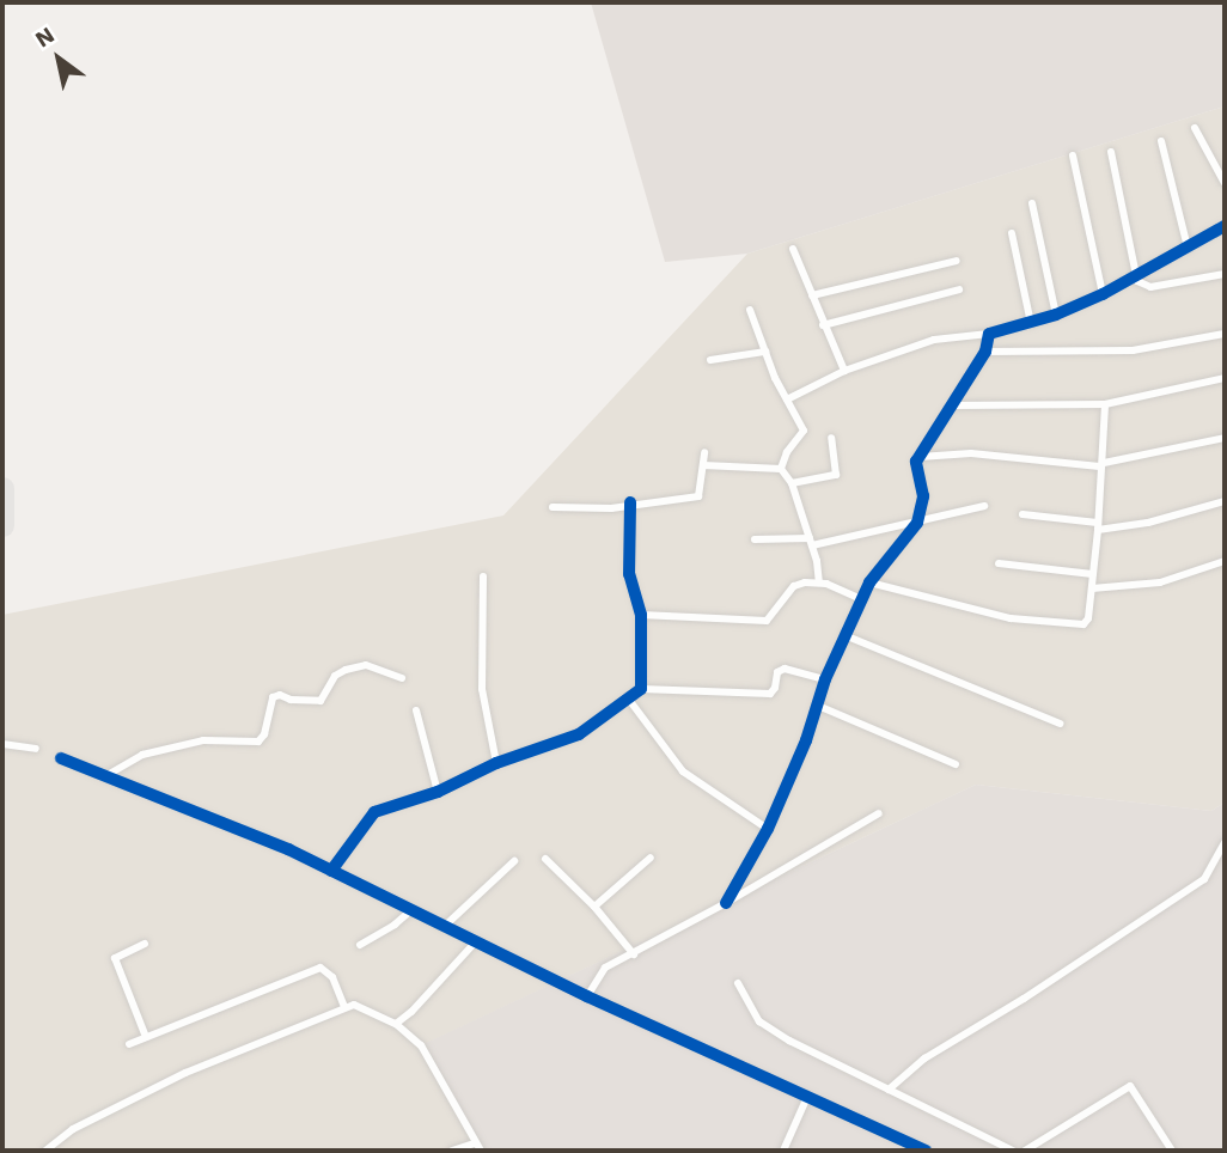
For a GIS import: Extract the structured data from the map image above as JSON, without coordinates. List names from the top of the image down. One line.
{"north":"top left"}
